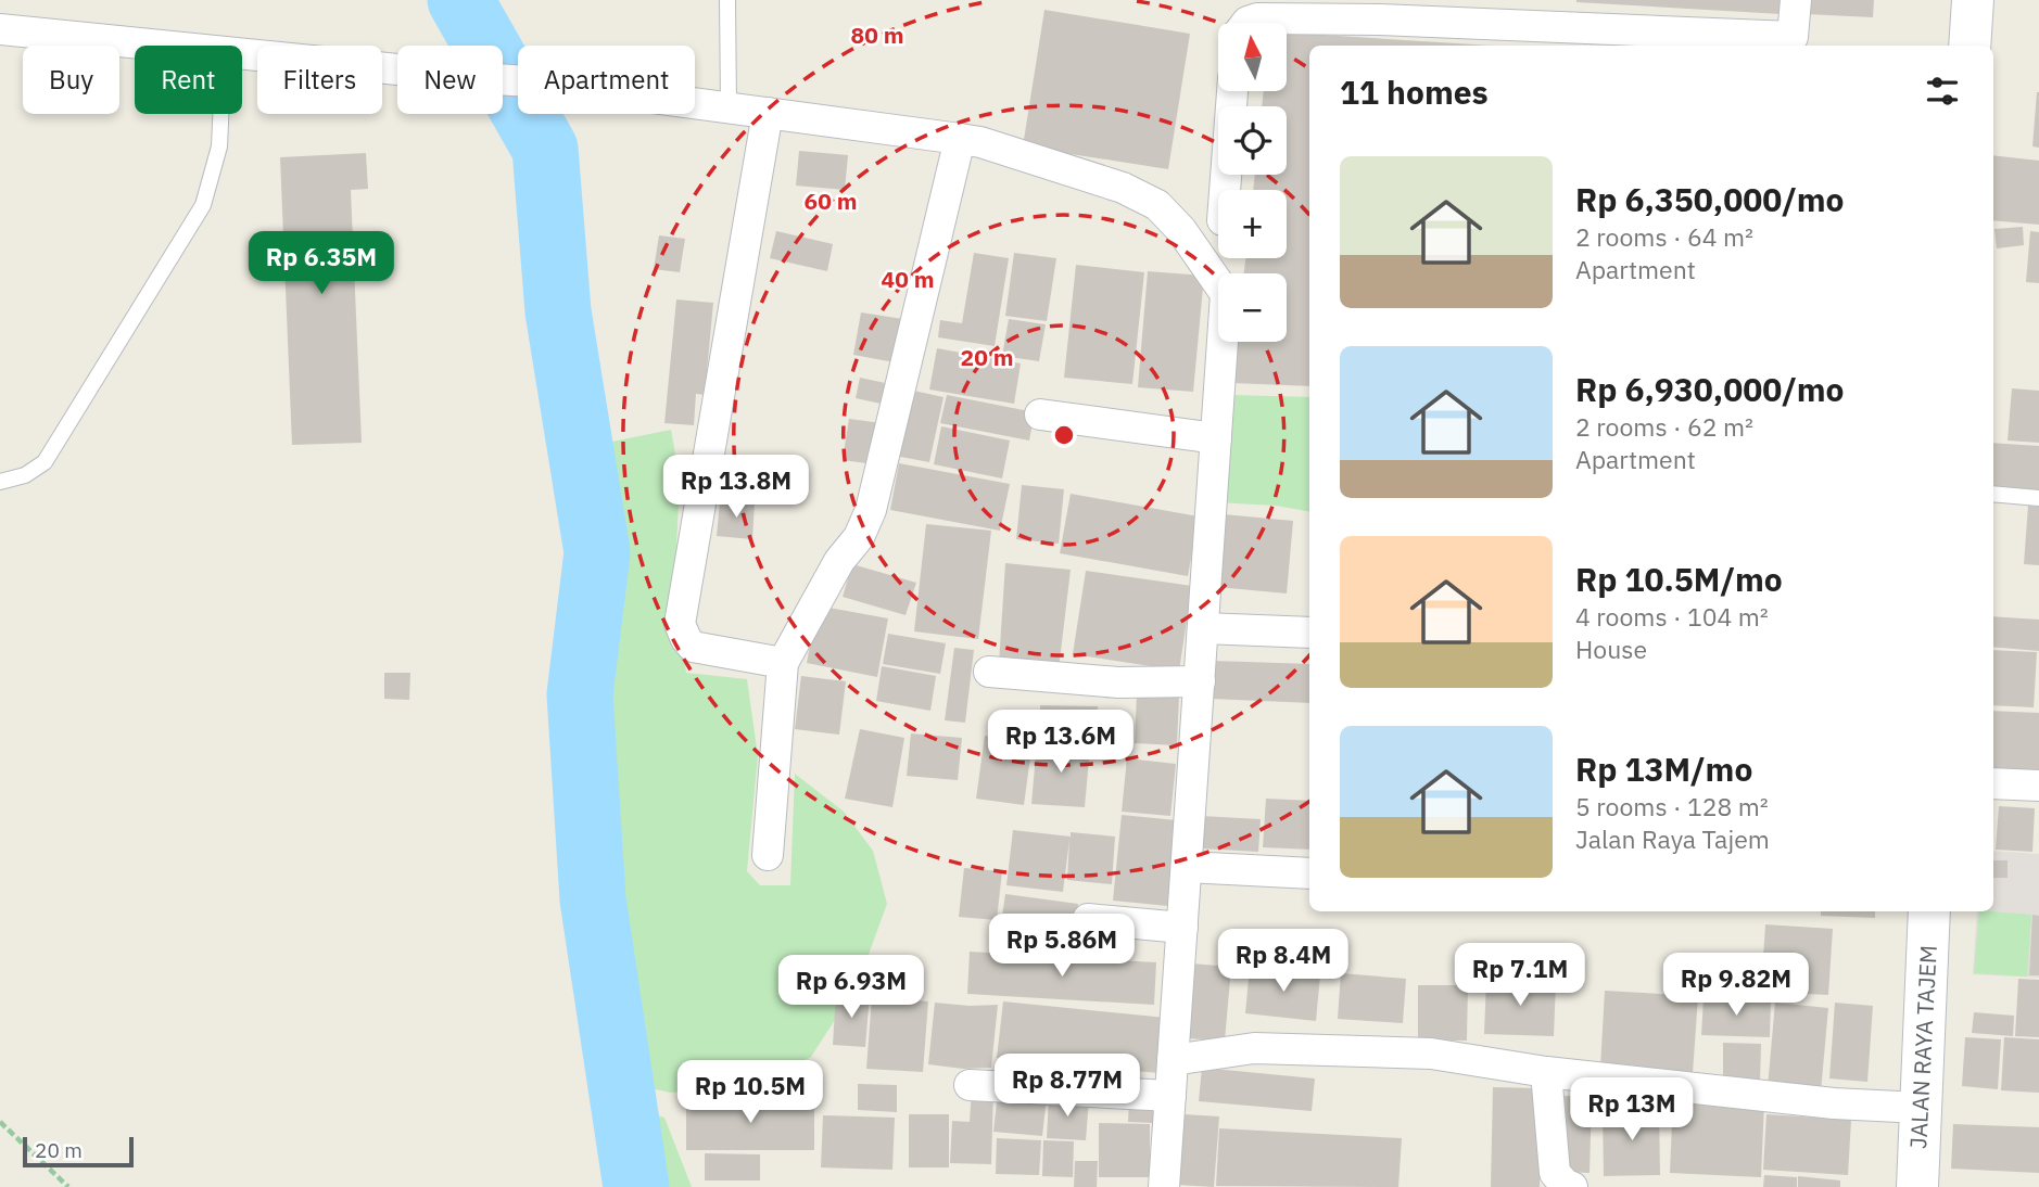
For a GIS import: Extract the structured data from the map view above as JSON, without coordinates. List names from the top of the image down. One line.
{"streets":{"main road":["JALAN RAYA TAJEM"]},"scale_bar":"20 m","north":"top","page":{"map_buttons":["+","−"],"chip":["Buy","Rent","Filters","New","Apartment"],"heading":"11 homes","list":[{"name":"Rp 6,350,000/mo","note":"2 rooms · 64 m² · Apartment"},{"name":"Rp 6,930,000/mo","note":"2 rooms · 62 m² · Apartment"},{"name":"Rp 10.5M/mo","note":"4 rooms · 104 m² · House"},{"name":"Rp 13M/mo","note":"5 rooms · 128 m² · Jalan Raya Tajem"}],"price":["Rp 6.35M","Rp 13.8M","Rp 13.6M","Rp 5.86M","Rp 8.4M","Rp 7.1M","Rp 9.82M","Rp 6.93M","Rp 8.77M","Rp 10.5M","Rp 13M"],"scale":"20 m"},"rings":["80 m","60 m","40 m","20 m"]}
